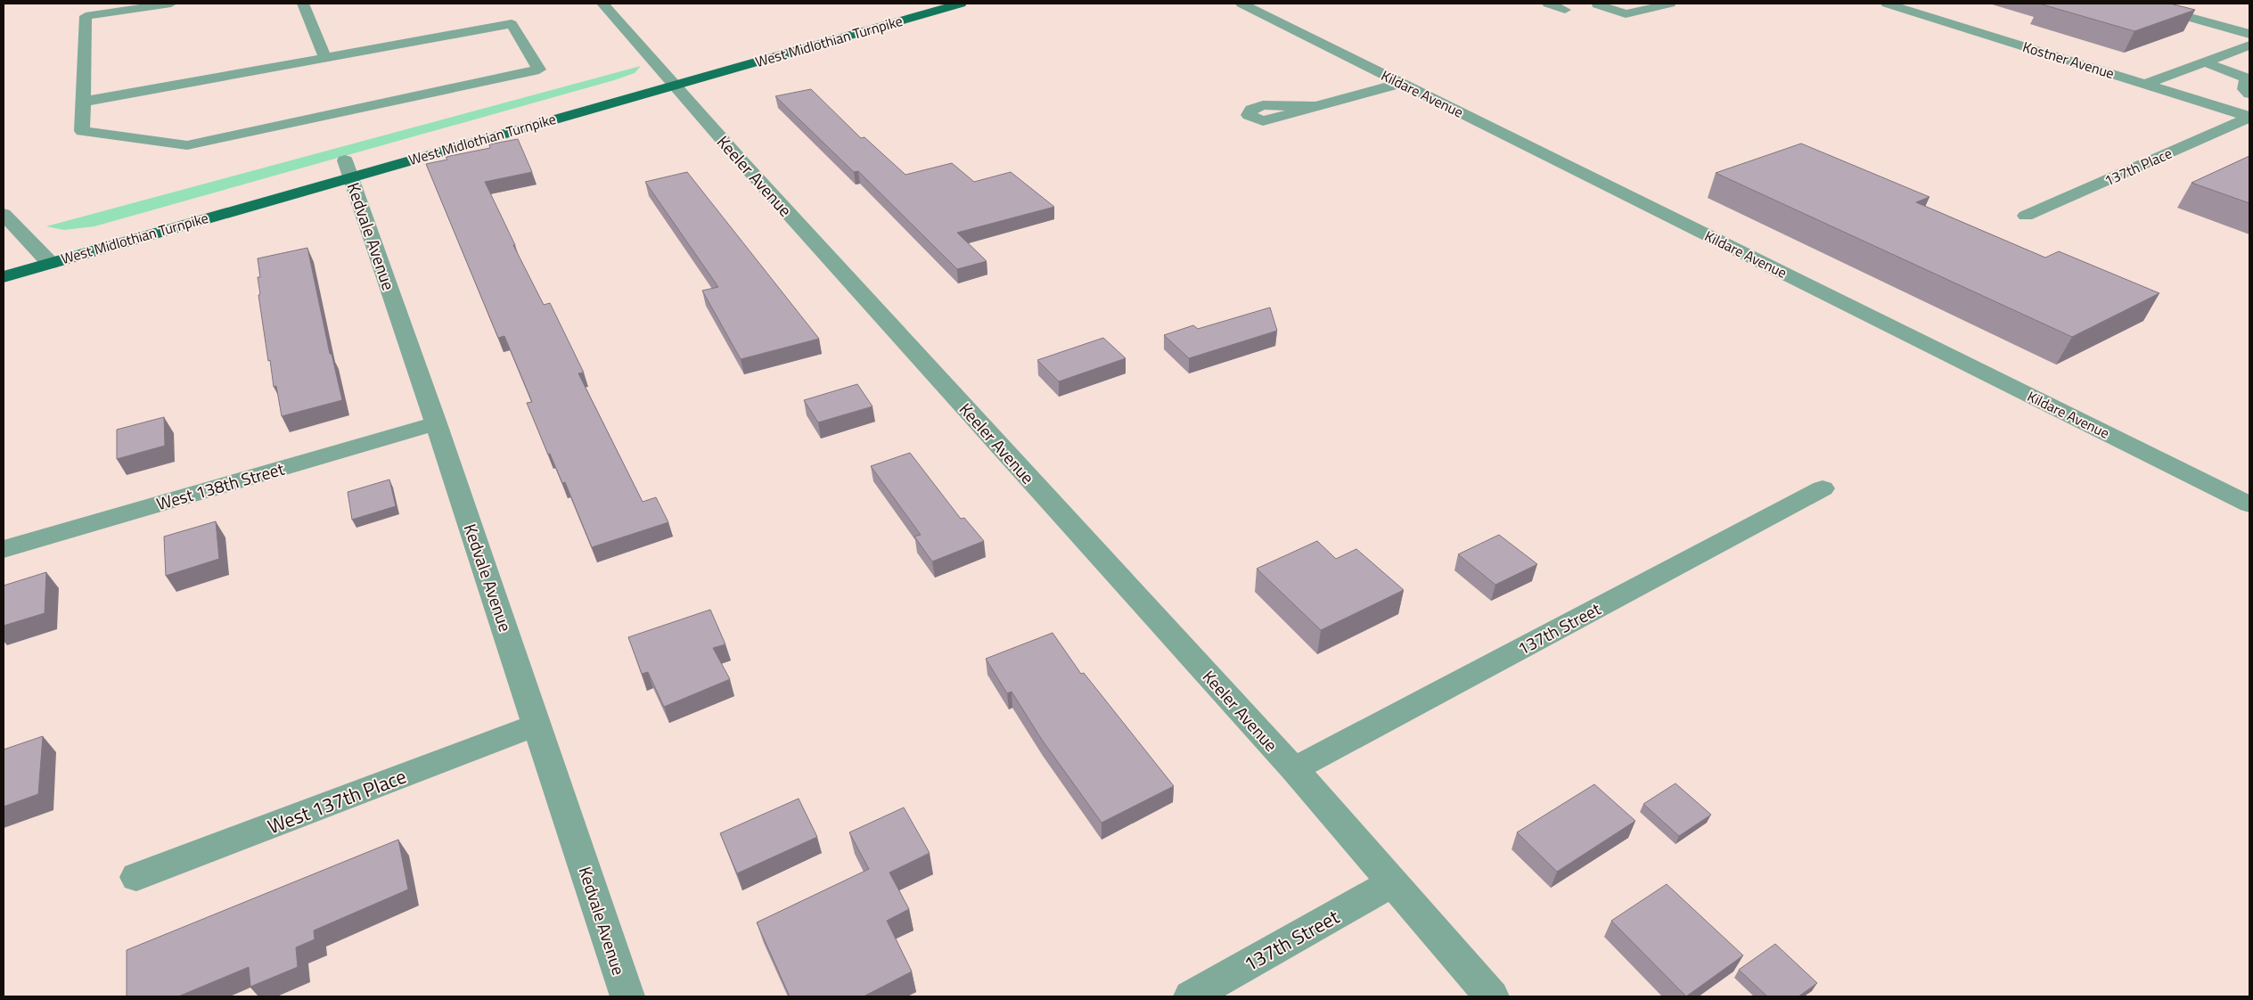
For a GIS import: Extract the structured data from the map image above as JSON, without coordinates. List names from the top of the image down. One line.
{"streets":{"main road":["West Midlothian Turnpike"],"street":["Kostner Avenue","Kildare Avenue","137th Place","Keeler Avenue","Kedvale Avenue","West 138th Street","137th Street","West 137th Place"]},"crossings":[["West Midlothian Turnpike","Keeler Avenue"],["West Midlothian Turnpike","Kedvale Avenue"],["Kostner Avenue","137th Place"],["Keeler Avenue","137th Street"],["Kedvale Avenue","West 138th Street"],["Kedvale Avenue","West 137th Place"]]}
